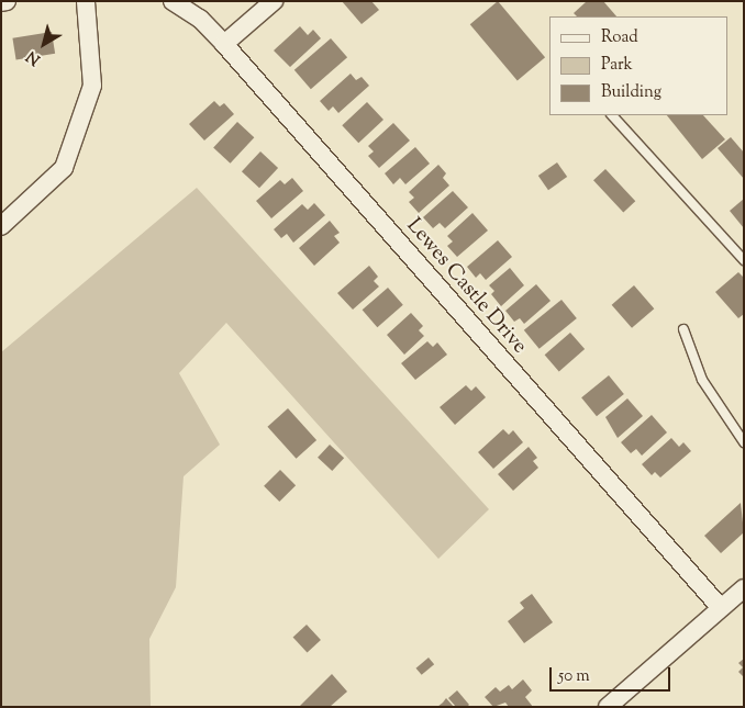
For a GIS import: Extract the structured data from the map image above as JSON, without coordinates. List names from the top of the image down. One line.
{"streets":{"street":["Lewes Castle Drive"]},"legend":["Road","Park","Building"],"scale_bar":"50 m","north":"bottom left"}
